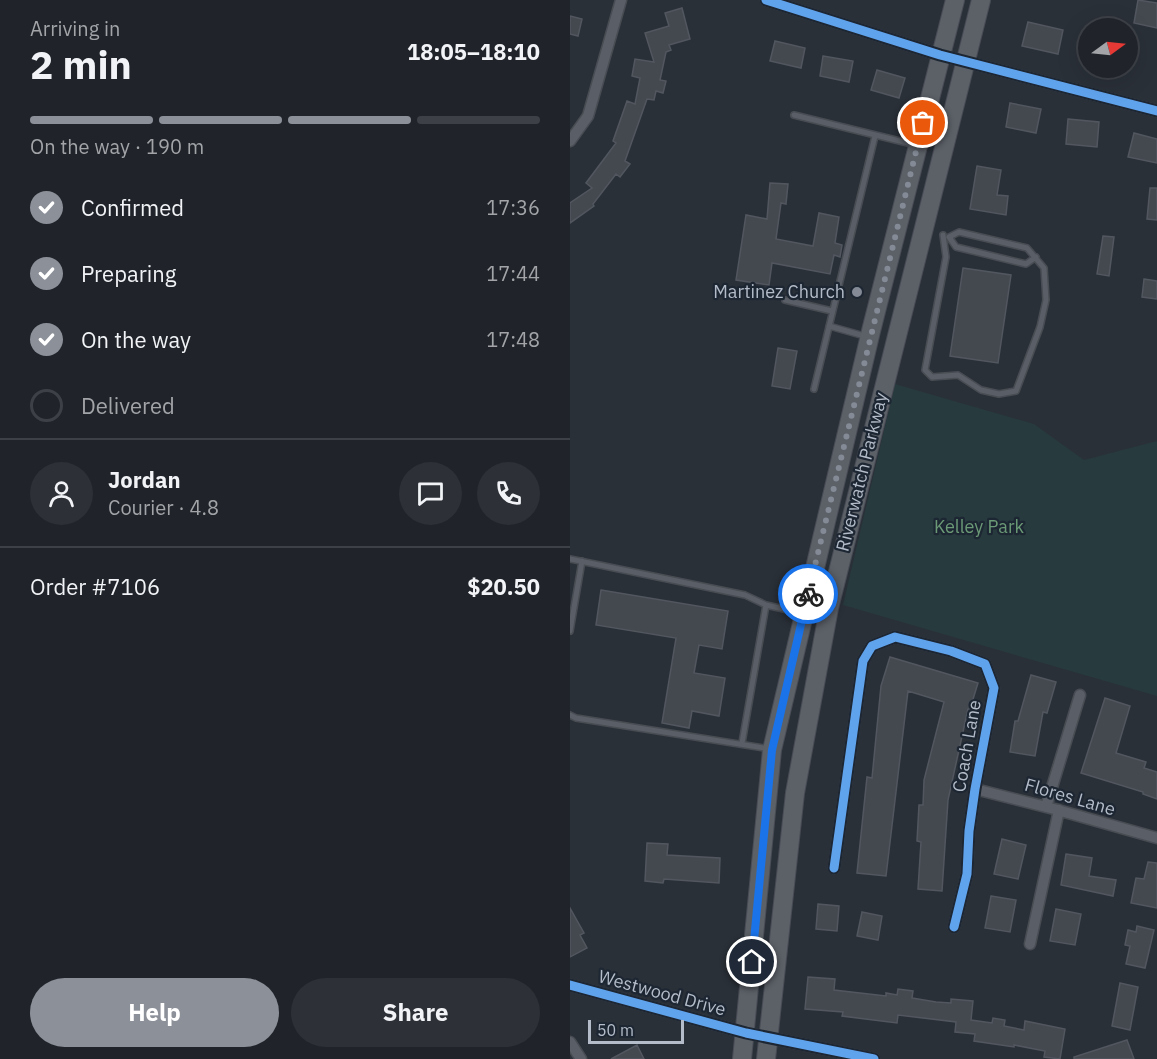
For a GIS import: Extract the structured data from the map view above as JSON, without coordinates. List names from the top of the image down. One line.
{"streets":{"main road":["Riverwatch Parkway"],"street":["Coach Lane","Flores Lane","Westwood Drive"]},"crossings":[["Riverwatch Parkway","Westwood Drive"],["Coach Lane","Flores Lane"]],"parks":["Kelley Park"],"places":["Martinez Church"],"scale_bar":"50 m","north":"right","page":{"heading":["2 min","Arriving in","18:05–18:10"],"panel":["Jordan","Courier · 4.8","Order #7106","$20.50"],"bar":"On the way · 190 m","list":[["Confirmed","17:36"],["Preparing","17:44"],["On the way","17:48"],"Delivered"],"buttons":["Help","Share"],"scale":"50 m"}}
